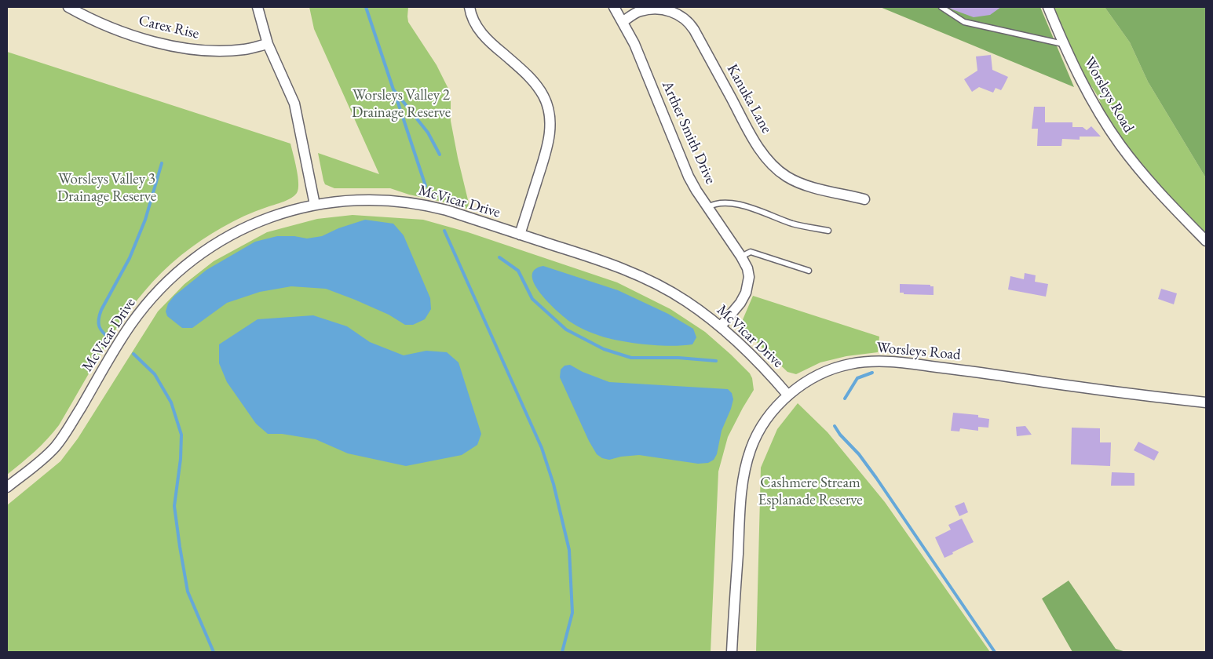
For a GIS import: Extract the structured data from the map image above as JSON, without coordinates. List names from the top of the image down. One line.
{"streets":{"street":["Carex Rise","Worsleys Road","Kanuka Lane","Arther Smith Drive","McVicar Drive"]},"crossings":[["Worsleys Road","McVicar Drive"],["Kanuka Lane","Arther Smith Drive"],["Arther Smith Drive","McVicar Drive"]],"parks":["Worsleys Valley 2 Drainage Reserve","Worsleys Valley 3 Drainage Reserve","Cashmere Stream Esplanade Reserve"]}
